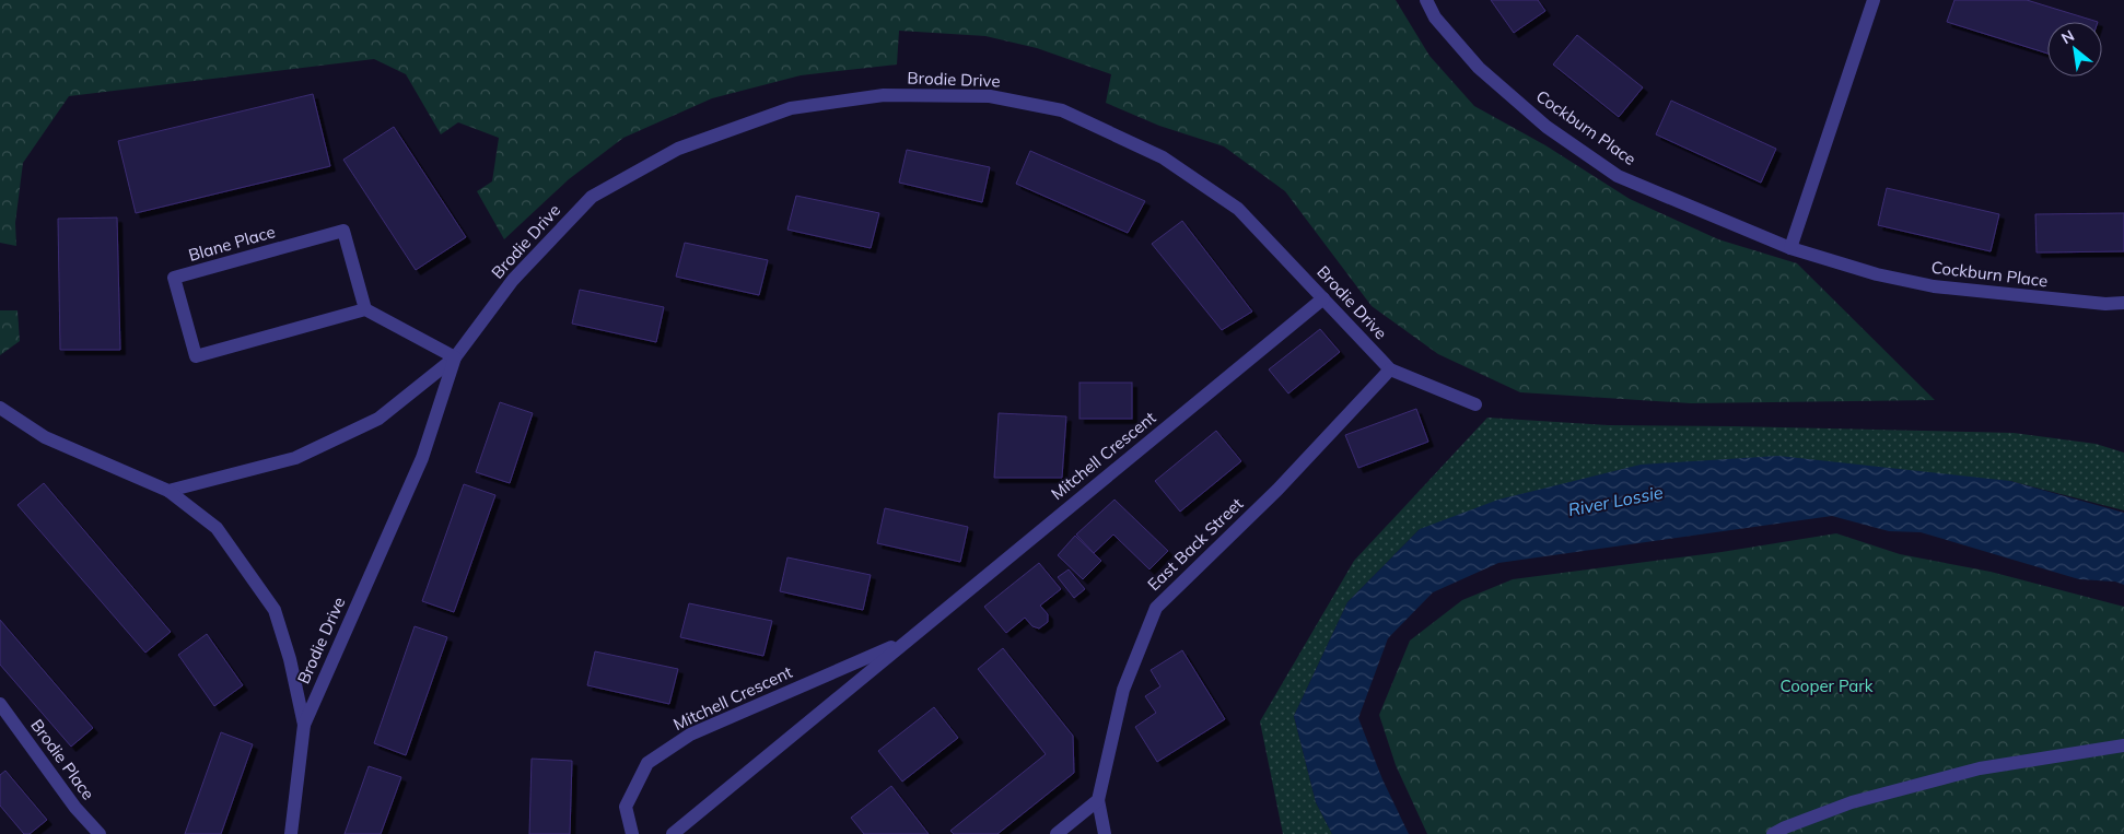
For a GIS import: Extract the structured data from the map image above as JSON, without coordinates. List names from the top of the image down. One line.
{"streets":{"street":["Brodie Drive","Cockburn Place","Blane Place","Mitchell Crescent","East Back Street","Brodie Place"]},"crossings":[["Brodie Drive","Mitchell Crescent"],["Brodie Drive","East Back Street"]],"water":["River Lossie"],"parks":["Cooper Park"],"north":"top left"}
